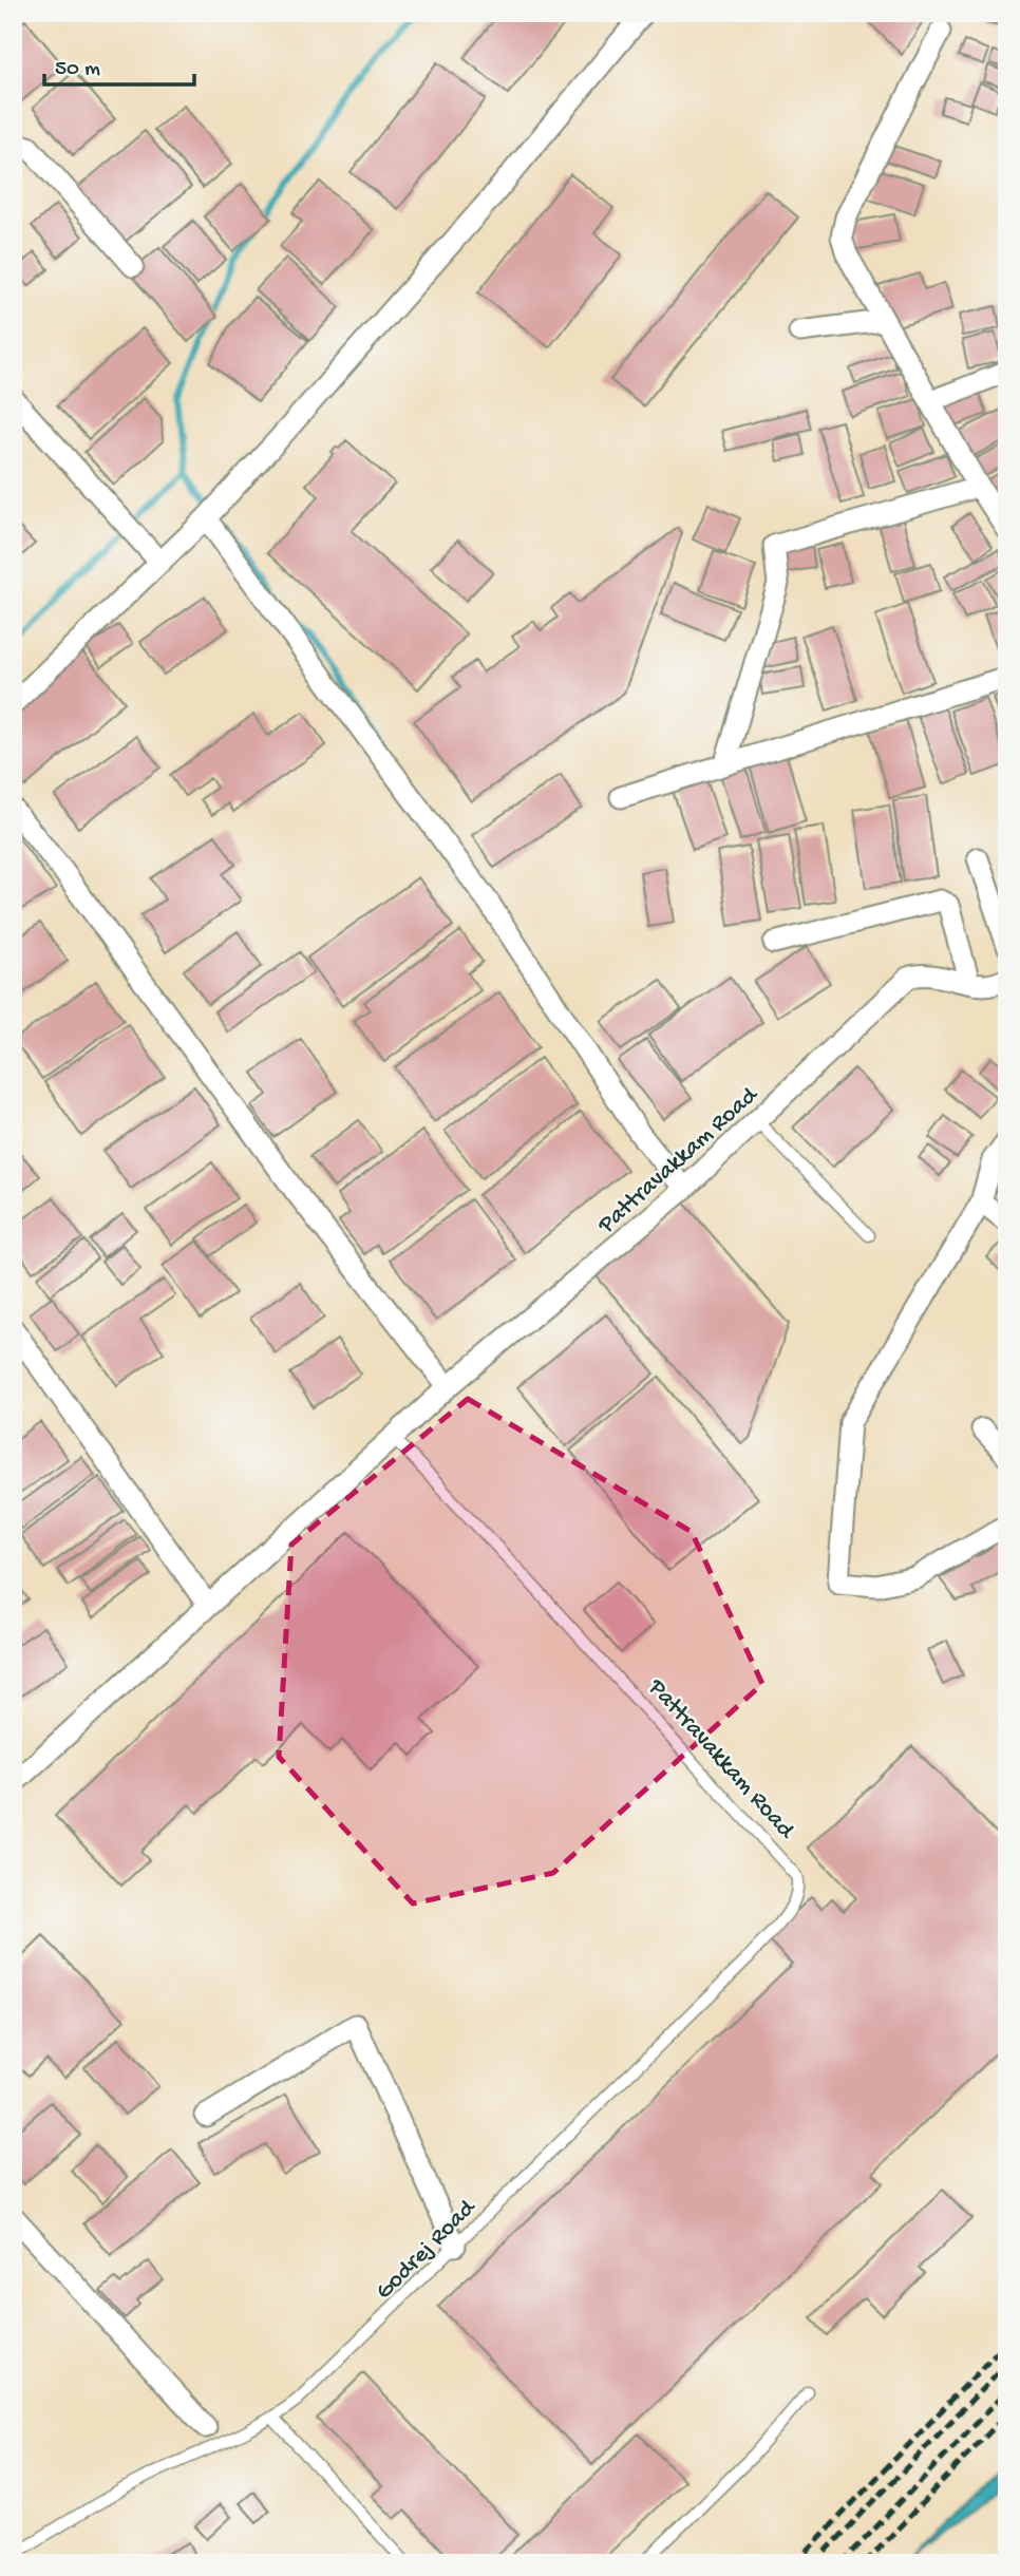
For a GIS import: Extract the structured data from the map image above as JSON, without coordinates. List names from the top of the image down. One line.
{"streets":{"street":["Pattravakkam Road"],"lane":["Godrej Road"]},"crossings":[["Pattravakkam Road","Godrej Road"]],"scale_bar":"50 m"}
